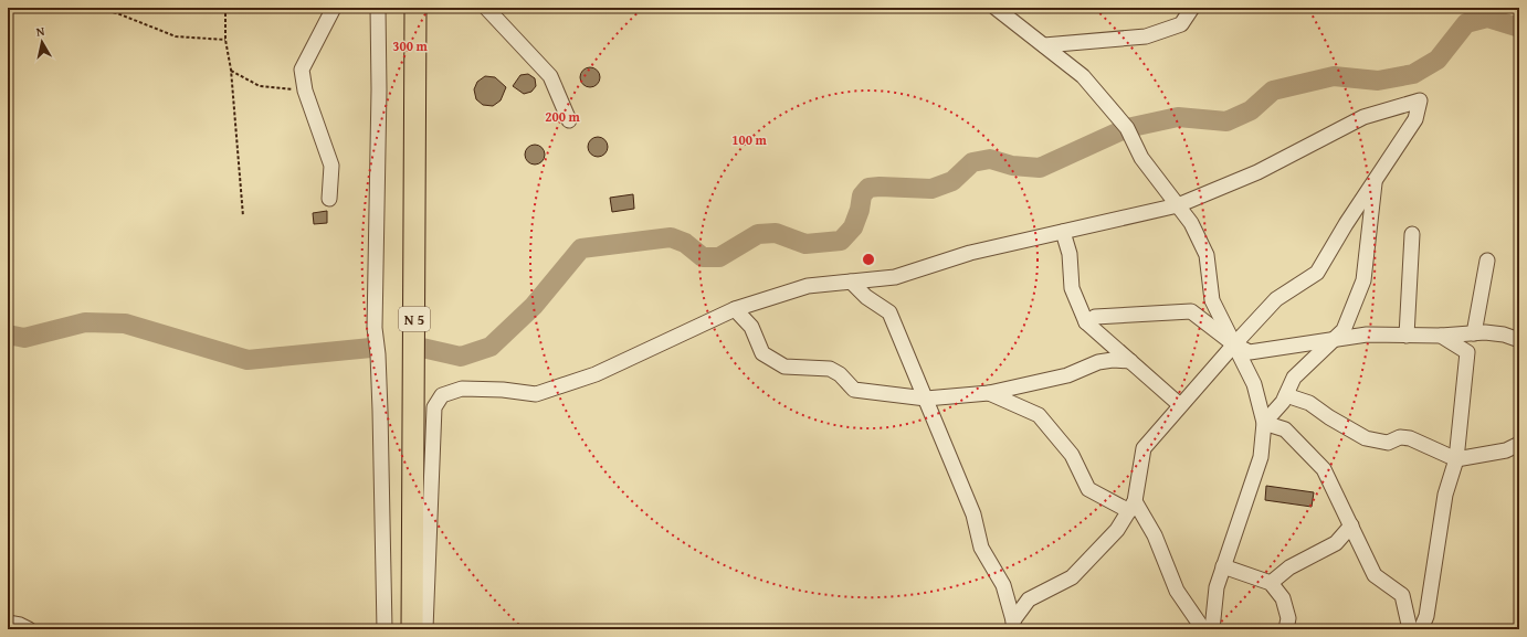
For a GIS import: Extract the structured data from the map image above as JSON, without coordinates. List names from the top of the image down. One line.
{"streets":{"highway":["N 5"]},"north":"top","rings":["300 m","200 m","100 m"]}
